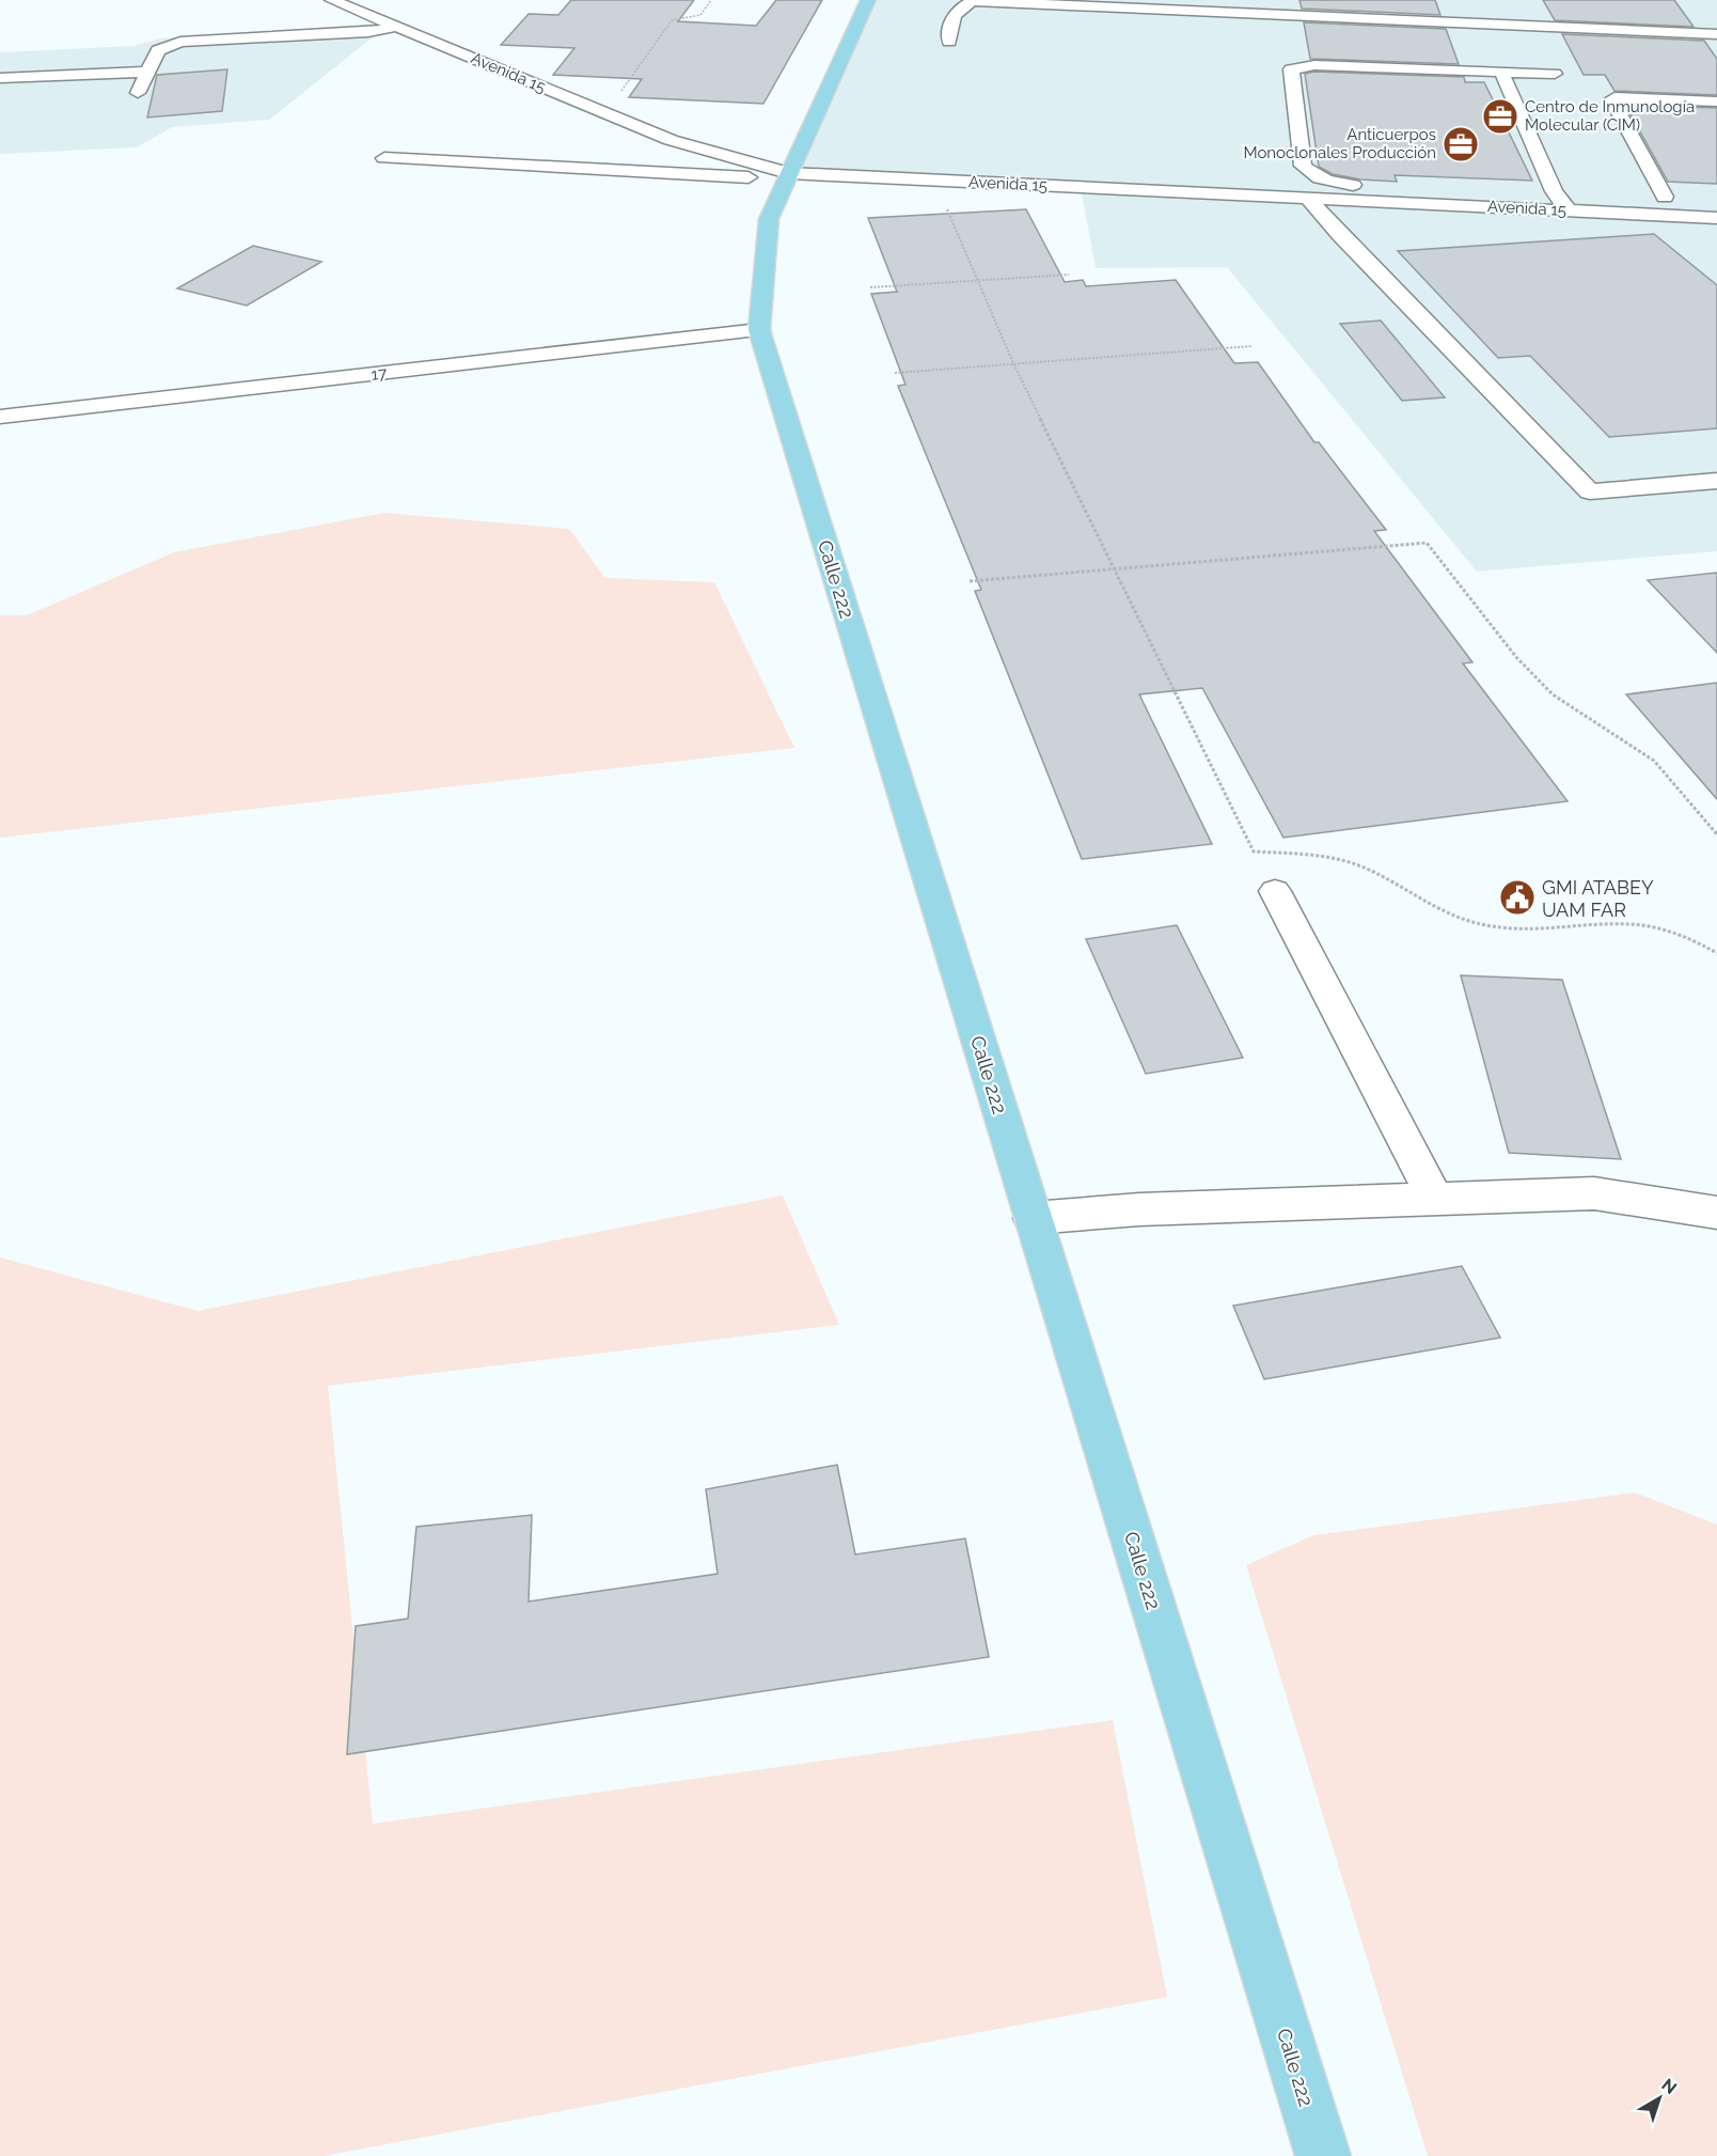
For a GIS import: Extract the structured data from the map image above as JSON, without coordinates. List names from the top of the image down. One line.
{"streets":{"main road":["Calle 222"],"street":["Avenida 15","17"]},"crossings":[["Avenida 15","Calle 222"],["17","Calle 222"]],"places":{"office":["Centro de Inmunología Molecular (CIM)","Anticuerpos Monoclonales Producción"],"public building":["GMI ATABEY UAM FAR"]},"north":"top right"}
